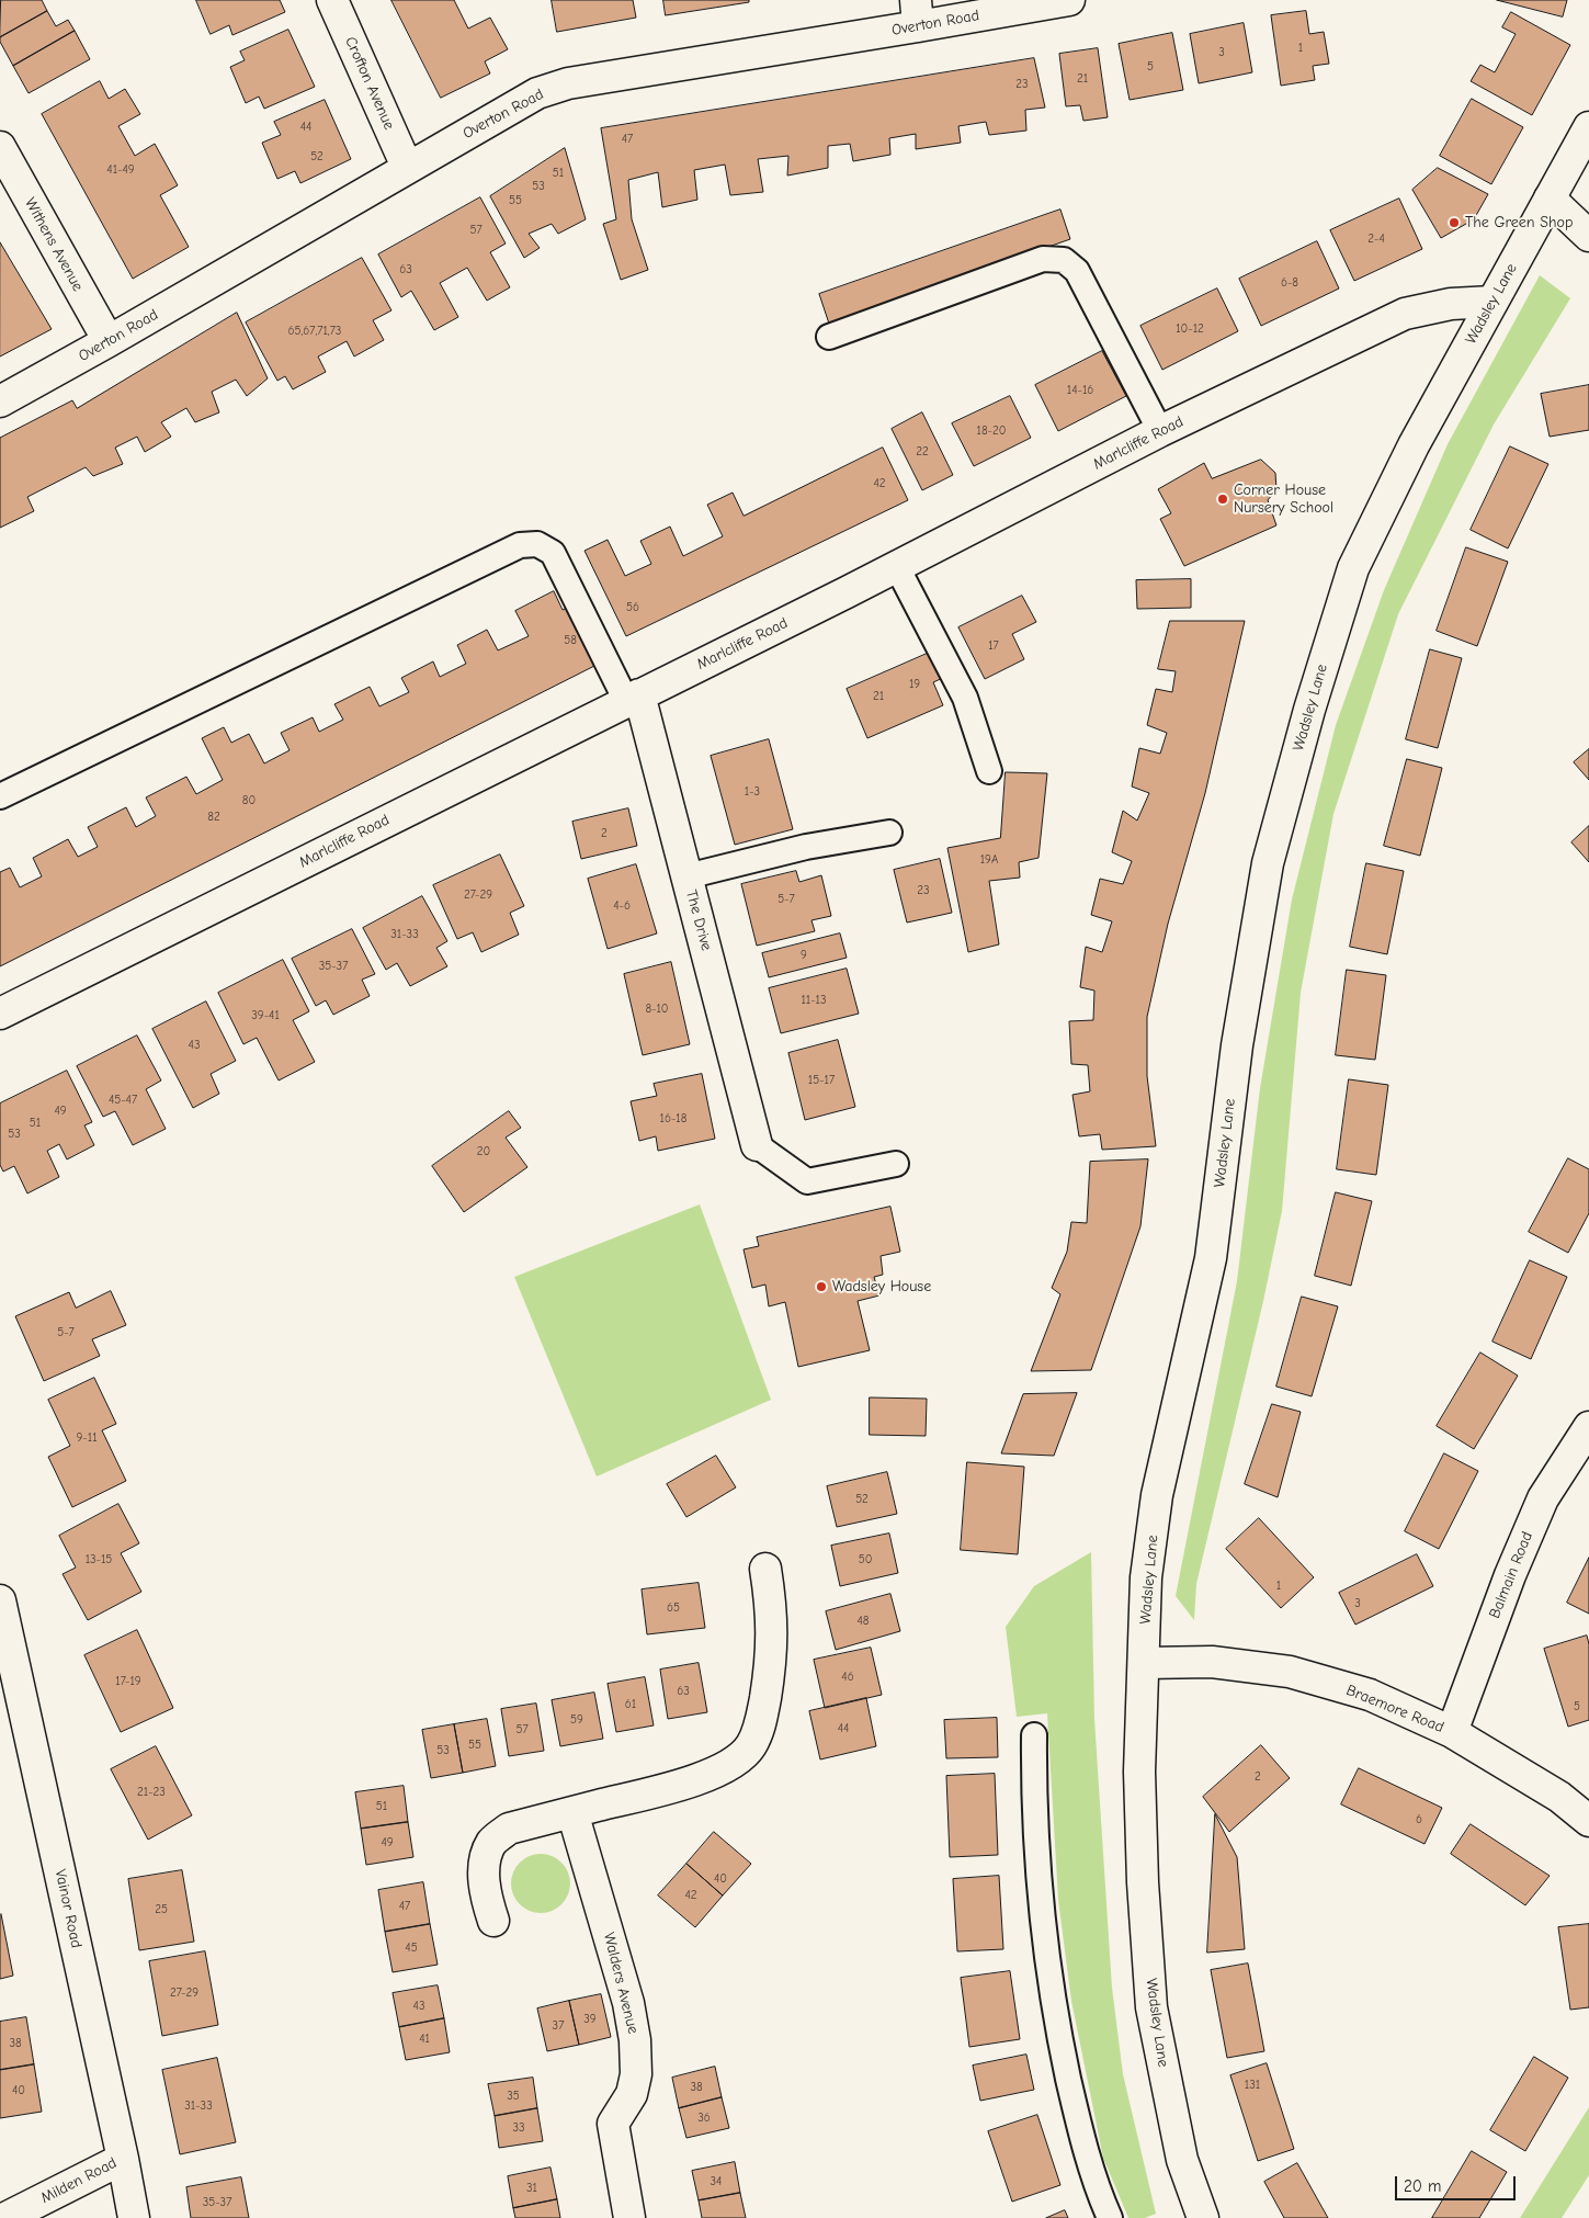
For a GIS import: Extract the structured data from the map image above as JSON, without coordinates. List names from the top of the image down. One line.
{"streets":{"street":["Overton Road","Crofton Avenue","Withens Avenue","Wadsley Lane","Marlcliffe Road","The Drive","Balmain Road","Braemore Road","Vainor Road","Walders Avenue","Milden Road"]},"crossings":[["Overton Road","Crofton Avenue"],["Overton Road","Withens Avenue"],["Wadsley Lane","Marlcliffe Road"],["Wadsley Lane","Braemore Road"],["Marlcliffe Road","The Drive"],["Balmain Road","Braemore Road"],["Vainor Road","Milden Road"]],"places":["The Green Shop","Corner House Nursery School","Wadsley House"],"house_numbers":["1","3","5","21","23","44","47","52","41-49","51","53","55","57","2-4","63","6-8","10-12","65,67,71,73","14-16","18-20","22","42","56","58","17","19","21","1-3","80","82","2","19A","23","27-29","5-7","4-6","31-33","9","35-37","11-13","8-10","39-41","43","15-17","45-47","49","16-18","51","53","20","5-7","9-11","52","13-15","50","1","3","65","48","46","17-19","63","61","5","59","44","57","55","53","2","21-23","51","6","49","40","42","47","25","45","27-29","43","39","37","41","38","131","38","40","35","31-33","36","33","34","31","35-37"],"scale_bar":"20 m"}
